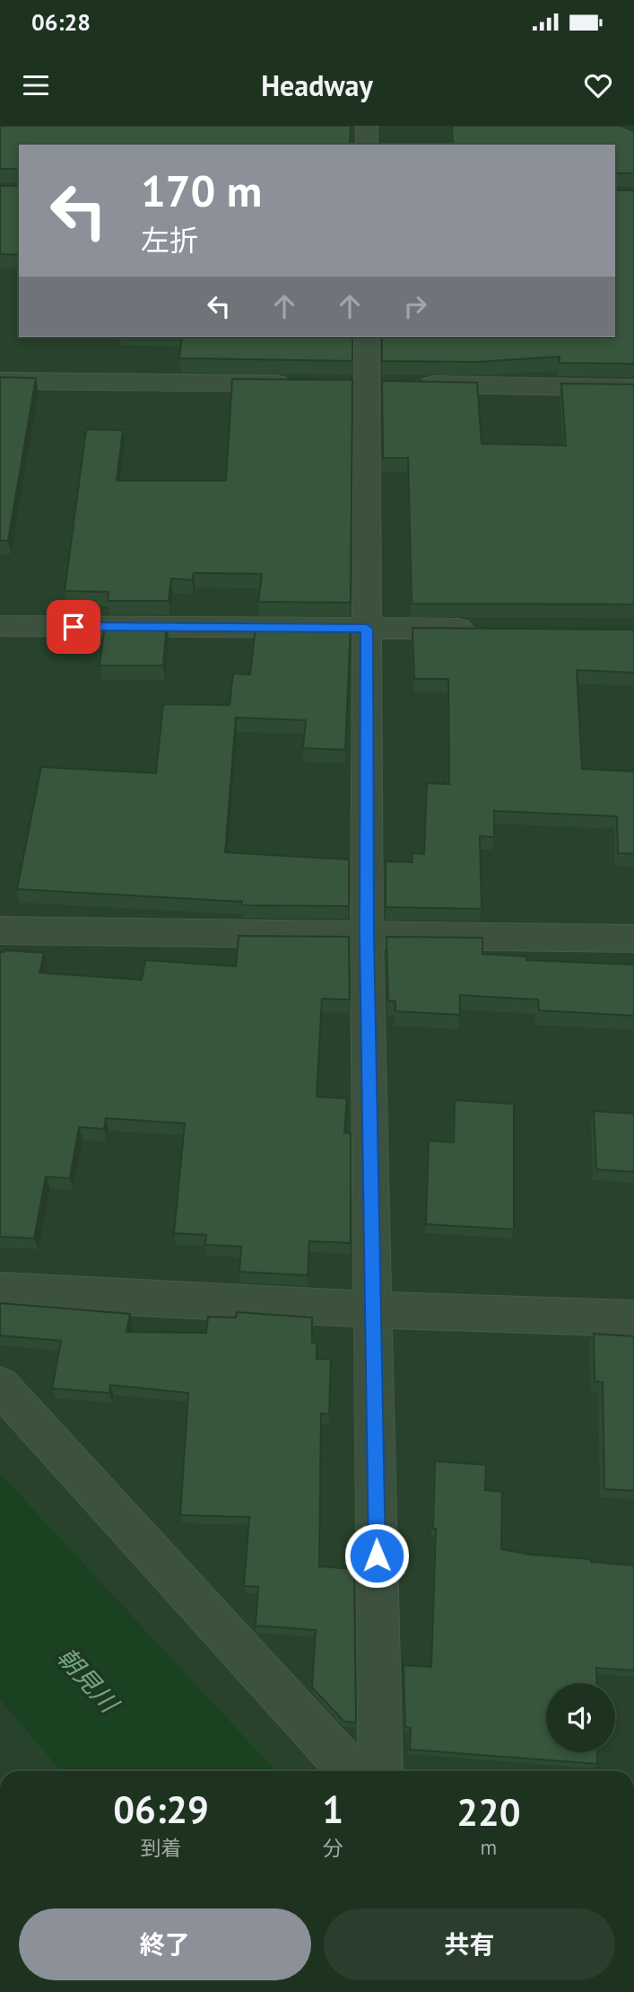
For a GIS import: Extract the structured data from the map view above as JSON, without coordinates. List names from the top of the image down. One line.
{"water":["朝見川"],"page":{"status":"06:28","header":"Headway","turn":["170 m","左折"],"eta":["06:29","到着","1","分","220","m"],"buttons":["終了","共有"]}}
